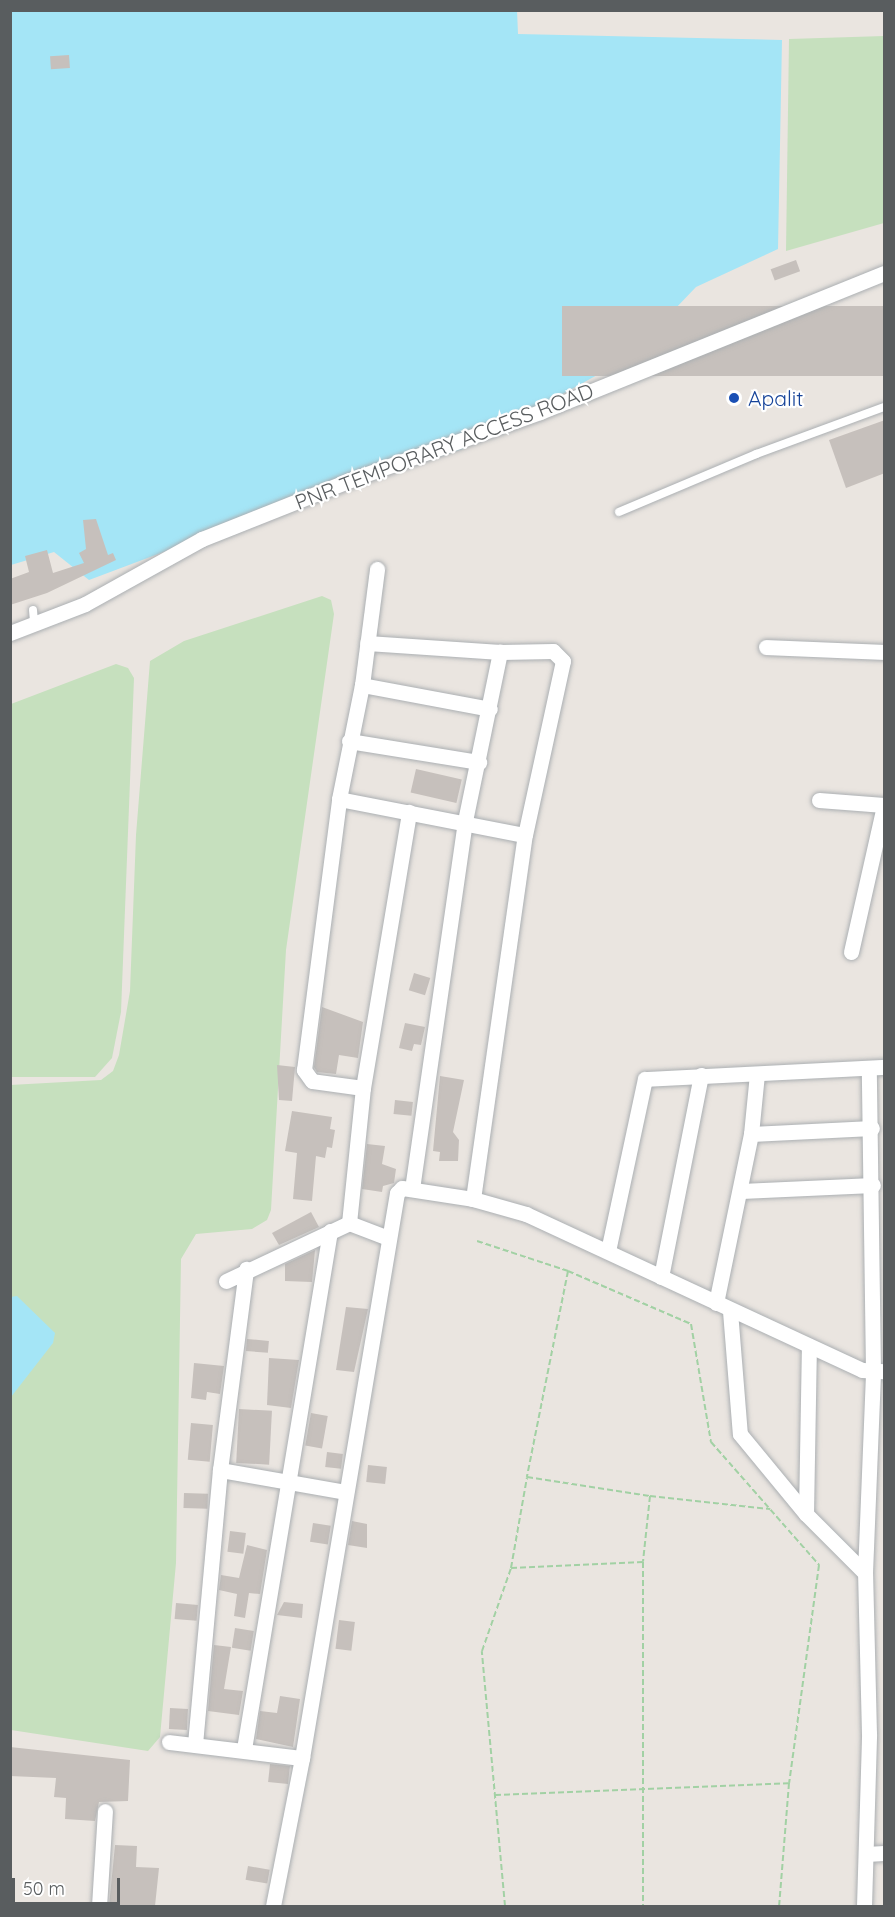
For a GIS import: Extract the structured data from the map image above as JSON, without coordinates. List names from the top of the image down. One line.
{"streets":{"street":["PNR TEMPORARY ACCESS ROAD"]},"places":["Apalit"],"scale_bar":"50 m"}
